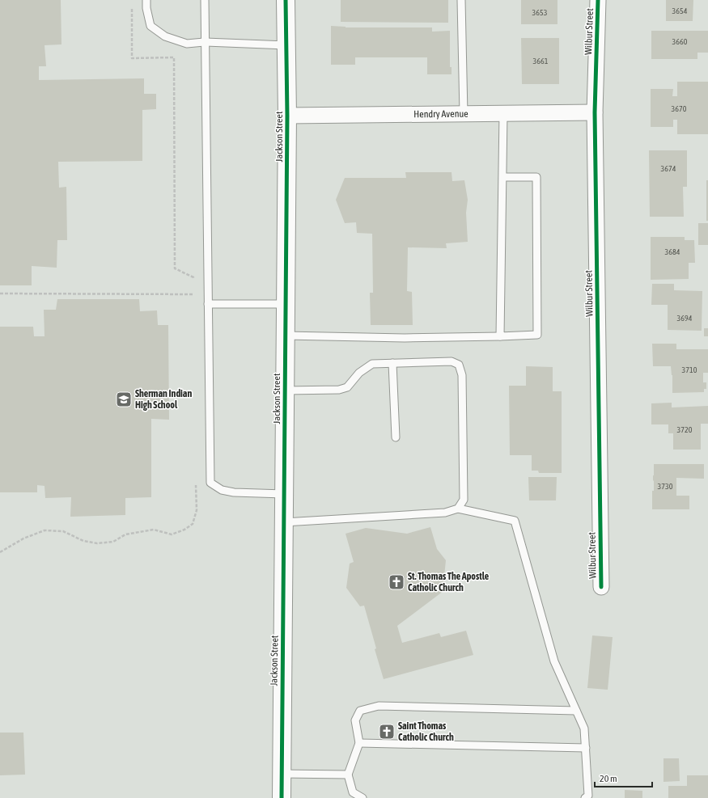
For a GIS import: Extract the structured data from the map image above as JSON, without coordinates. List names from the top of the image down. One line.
{"streets":{"street":["Wilbur Street","Hendry Avenue","Jackson Street"]},"crossings":[["Wilbur Street","Hendry Avenue"],["Hendry Avenue","Jackson Street"]],"places":{"school or university":["Sherman Indian High School"],"church":["St. Thomas The Apostle Catholic Church","Saint Thomas Catholic Church"]},"house_numbers":["3654","3653","3660","3661","3670","3674","3684","3694","3710","3720","3730"],"scale_bar":"20 m"}
